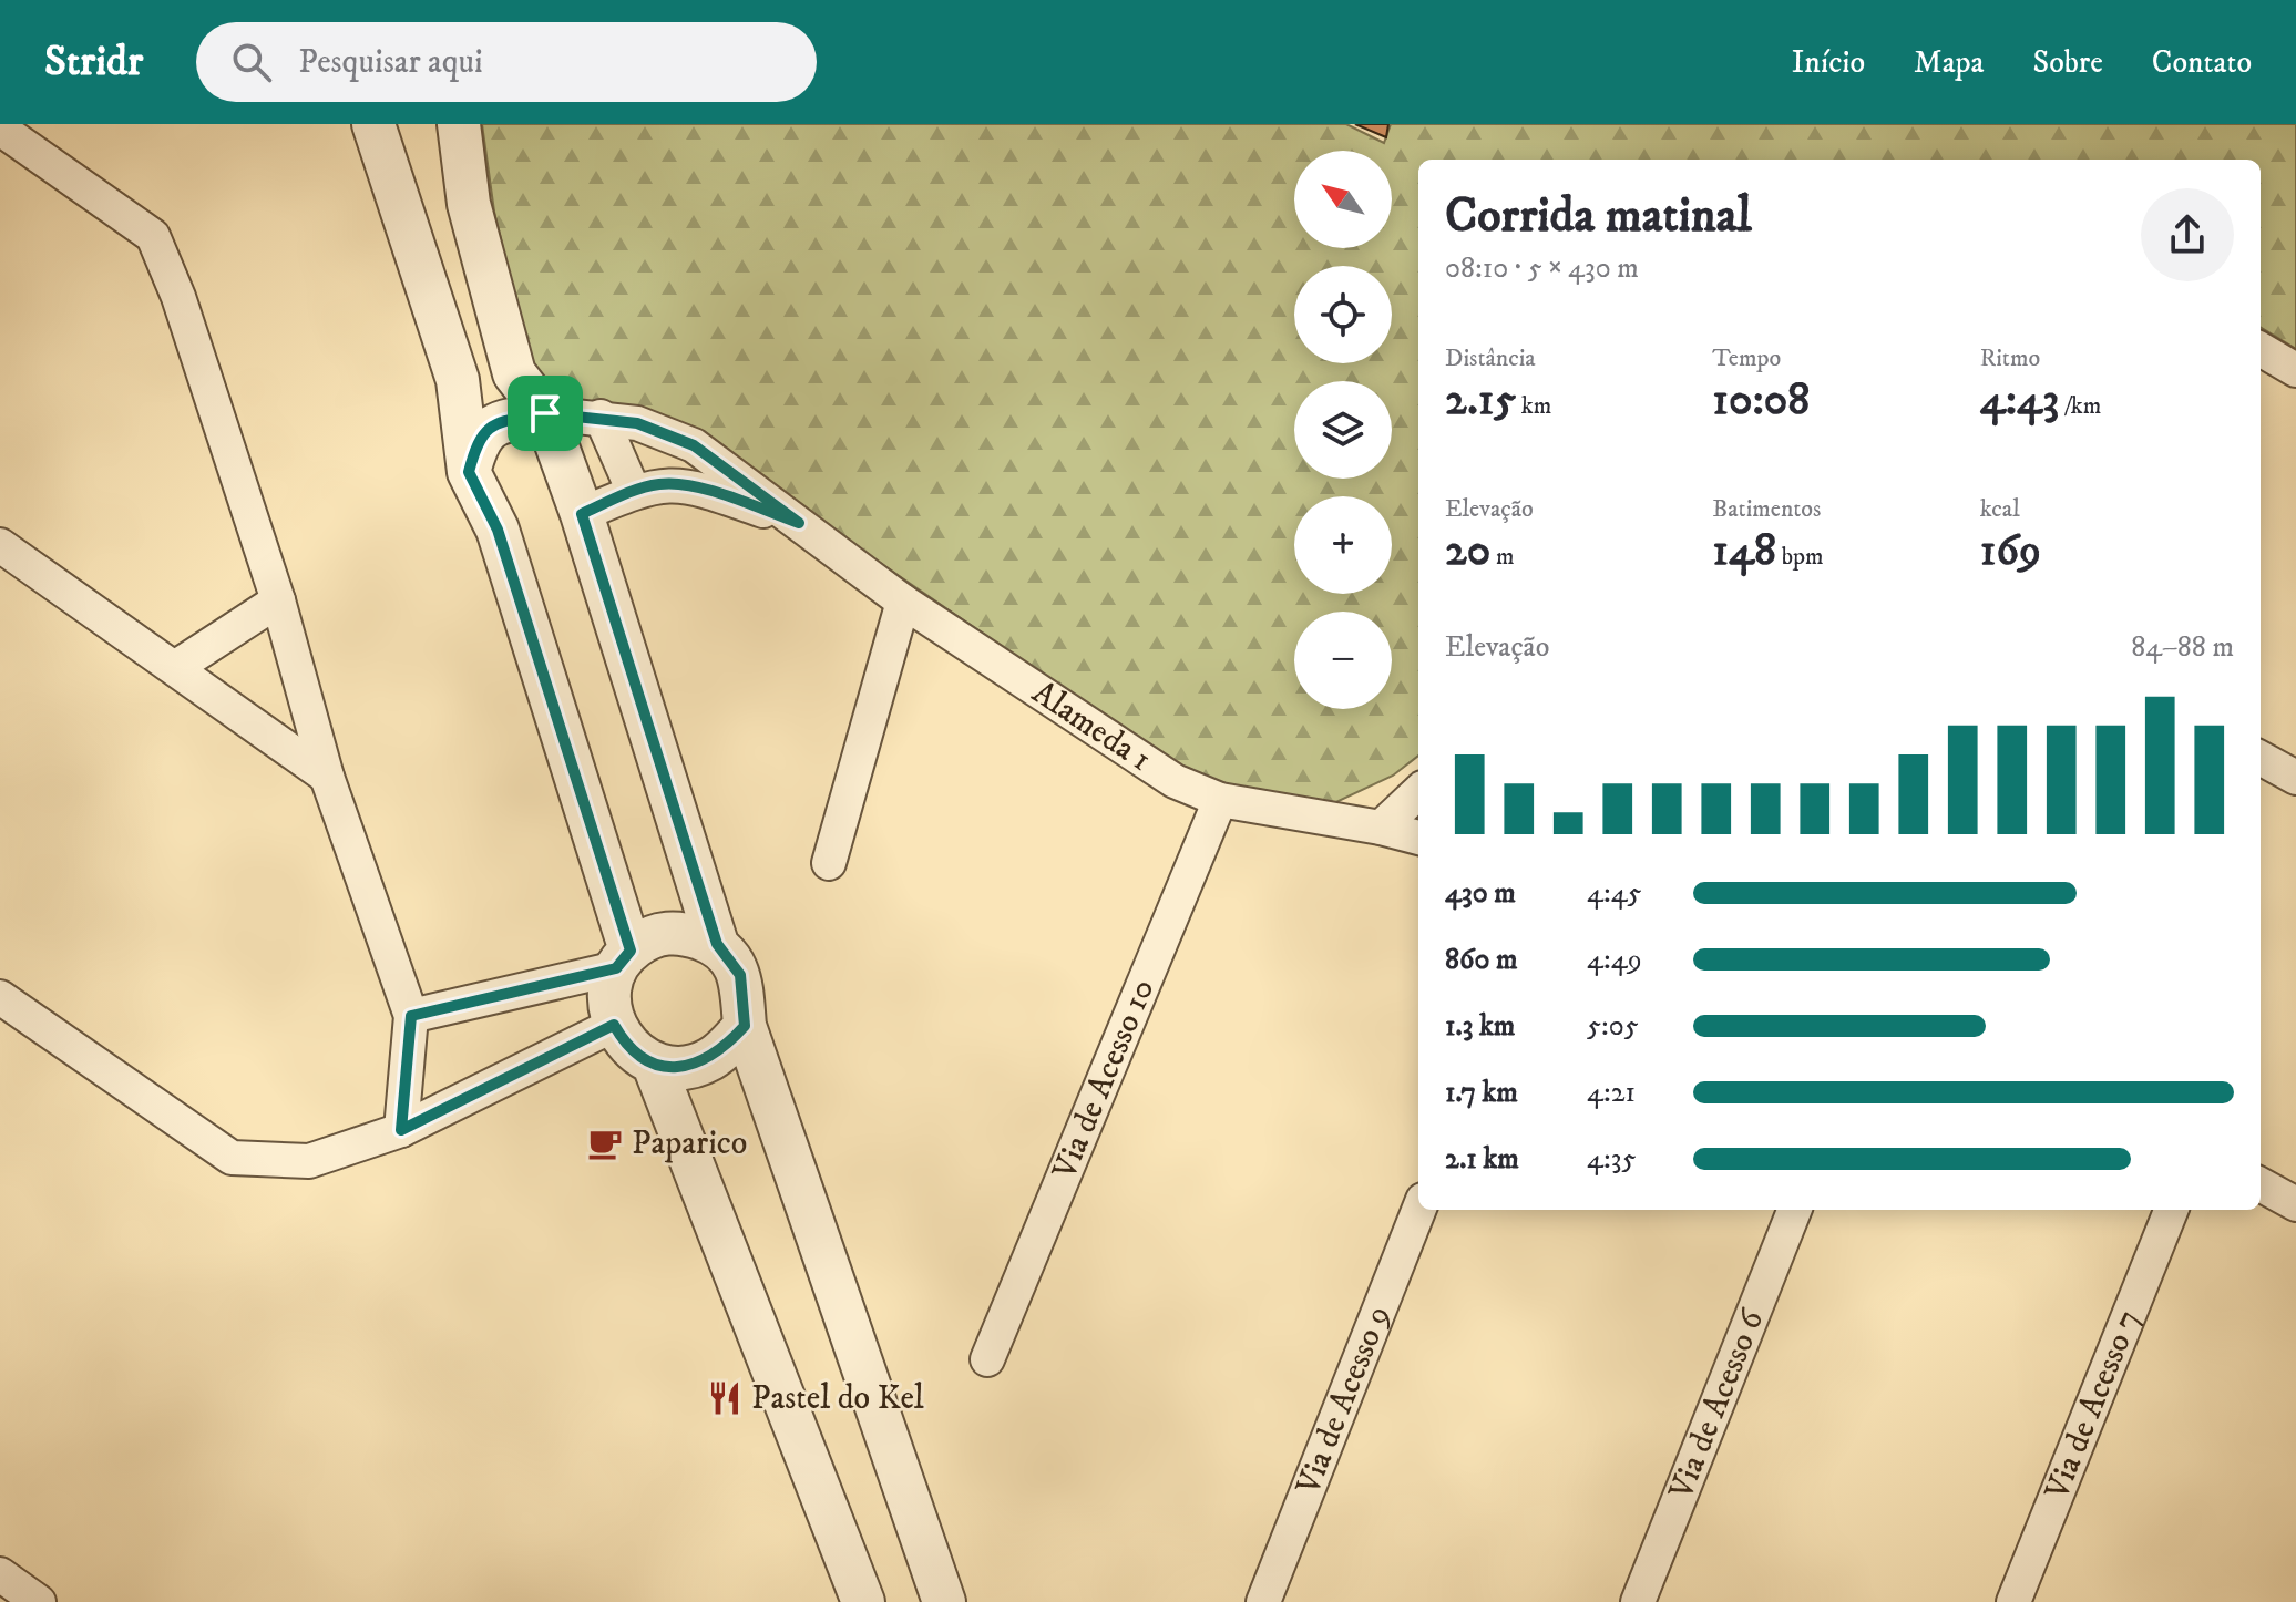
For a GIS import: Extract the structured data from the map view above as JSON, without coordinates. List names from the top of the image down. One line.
{"streets":{"street":["Alameda 1","Via de Acesso 10","Via de Acesso 9","Via de Acesso 6","Via de Acesso 7"]},"crossings":[["Alameda 1","Via de Acesso 10"]],"places":{"cafe":["Paparico"],"restaurant":["Pastel do Kel"]},"north":"top left","page":{"header":"Stridr","search":"Pesquisar aqui","nav":["Início","Mapa","Sobre","Contato"],"map_buttons":["+","−"],"heading":["Corrida matinal","08:10 · 5 × 430 m"],"stats":[["Distância","2.15 km"],["Tempo","10:08"],["Ritmo","4:43 /km"],["Elevação","20 m"],["Batimentos","148 bpm"],["kcal","169"]],"chart":["Elevação","84–88 m"],"list":[{"name":"430 m","note":"4:45"},{"name":"860 m","note":"4:49"},{"name":"1.3 km","note":"5:05"},{"name":"1.7 km","note":"4:21"},{"name":"2.1 km","note":"4:35"}]}}
